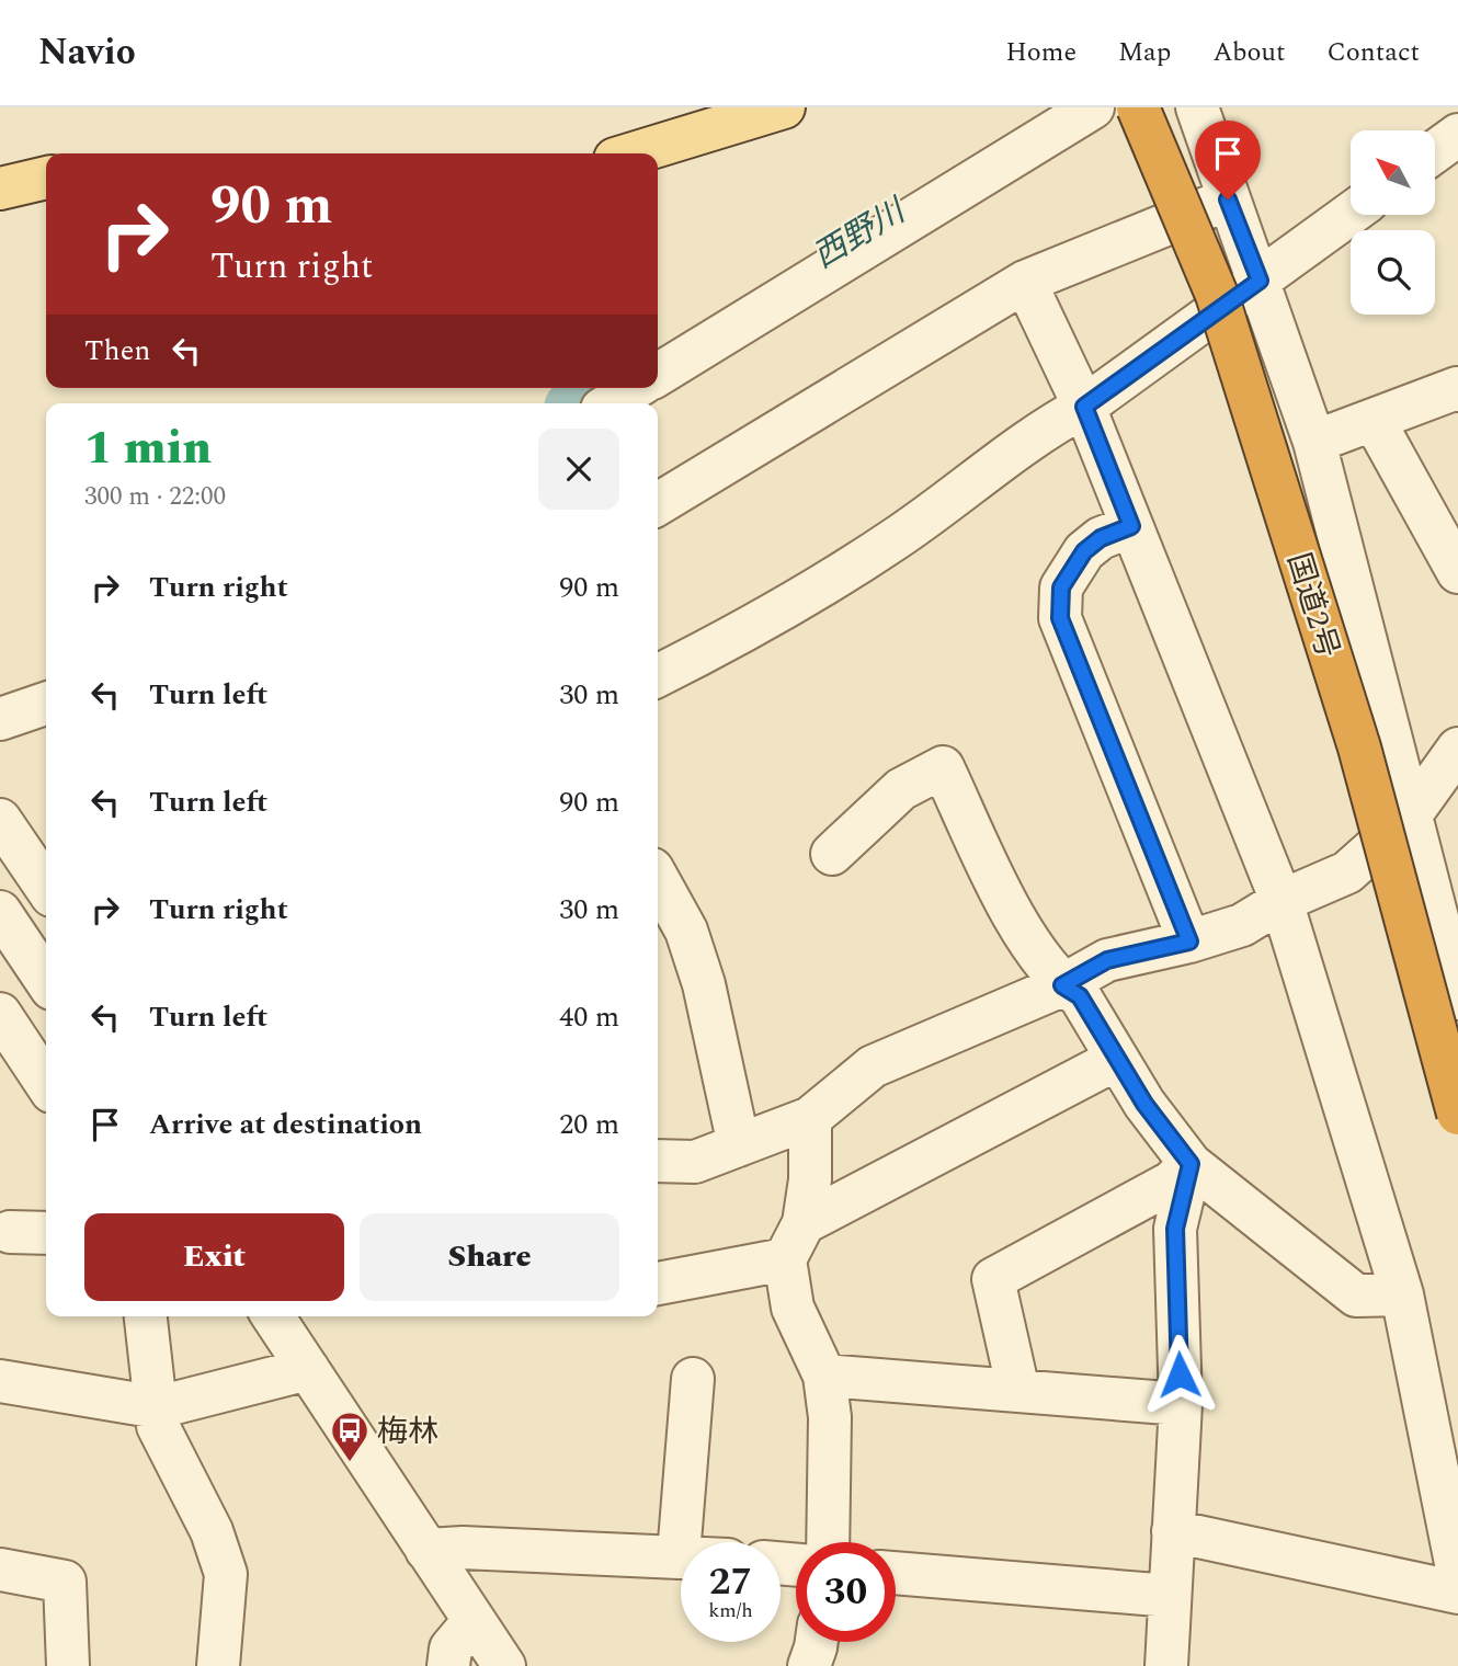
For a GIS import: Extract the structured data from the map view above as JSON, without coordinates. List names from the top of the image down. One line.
{"streets":{"highway":["国道2号"]},"water":["西野川"],"places":{"bus stop":["梅林"]},"north":"top left","page":{"header":"Navio","nav":["Home","Map","About","Contact"],"turn":["90 m","Turn right"],"then":"Then","heading":["1 min","300 m · 22:00"],"list":[{"name":"Turn right","value":"90 m"},{"name":"Turn left","value":"30 m"},{"name":"Turn left","value":"90 m"},{"name":"Turn right","value":"30 m"},{"name":"Turn left","value":"40 m"},{"name":"Arrive at destination","value":"20 m"}],"buttons":["Exit","Share"],"speed":"27 km/h","limit":"30"}}
